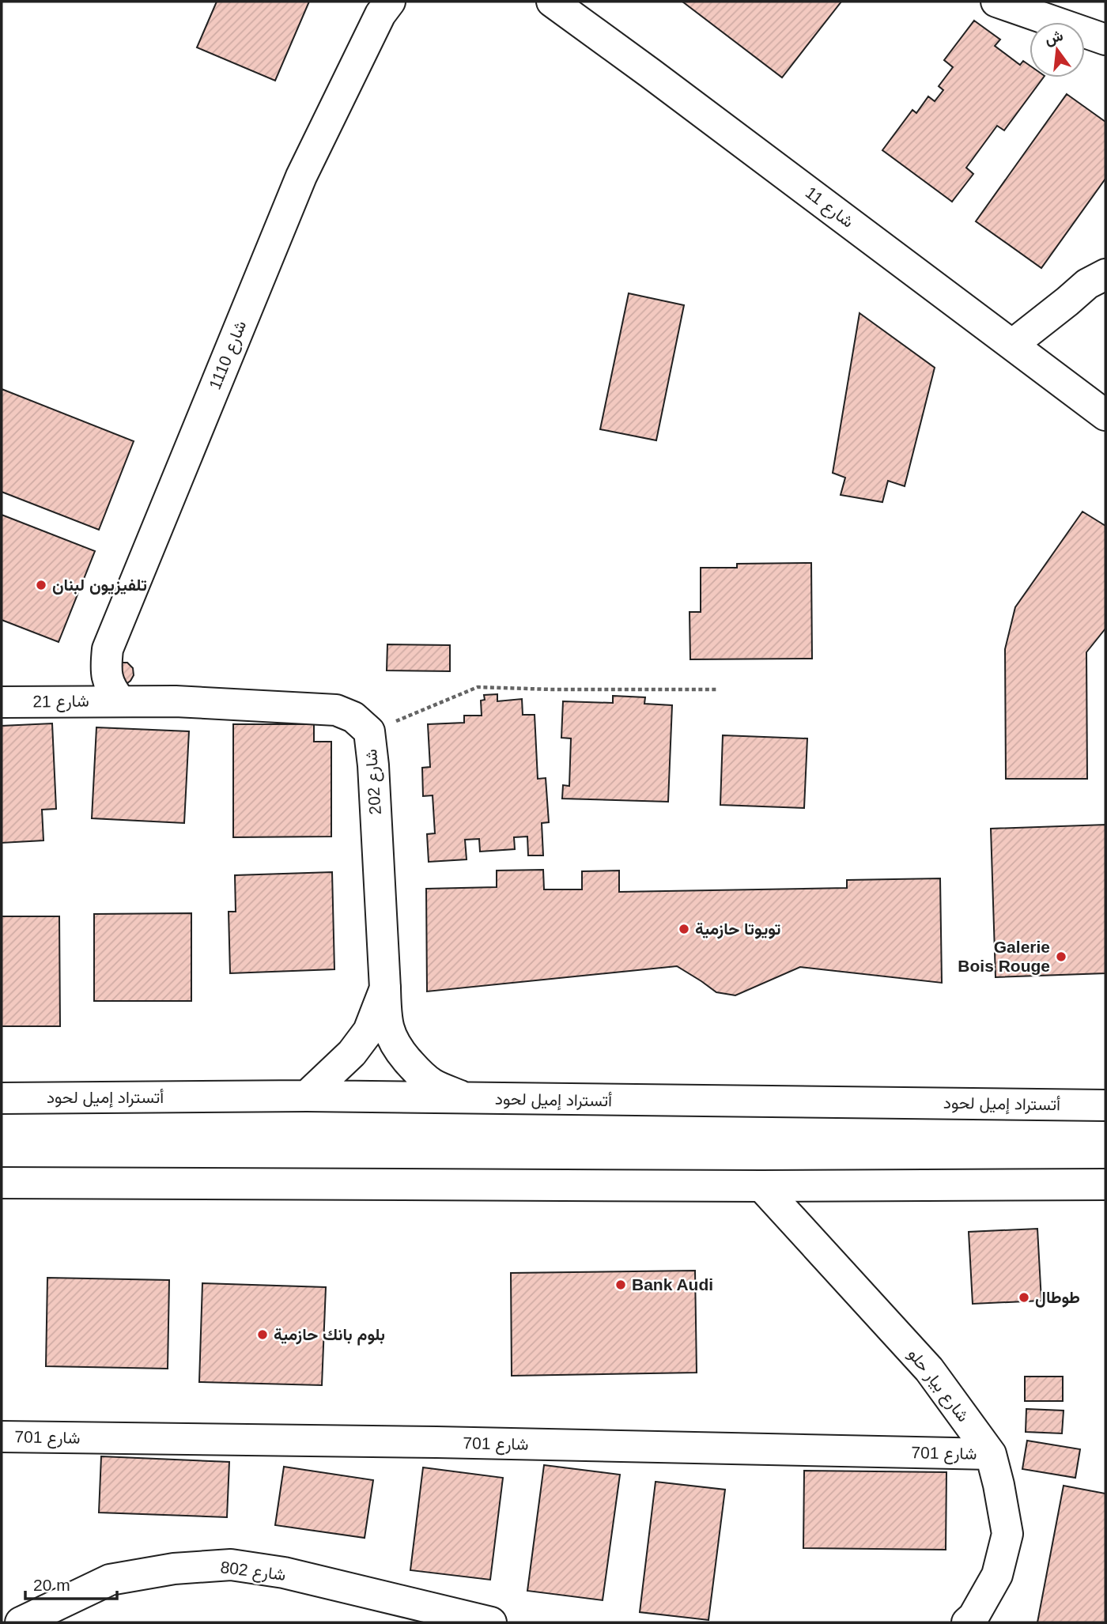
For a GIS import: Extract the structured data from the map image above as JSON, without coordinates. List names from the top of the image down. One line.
{"streets":{"main road":["شارع 11","شارع 1110","شارع 21","شارع 202","أتستراد إميل لحود","شارع بيار حلو","شارع 701","شارع 802"]},"crossings":[["شارع 1110","شارع 21"],["شارع 1110","شارع 202"],["شارع 21","شارع 202"],["شارع 202","أتستراد إميل لحود"],["شارع بيار حلو","شارع 701"]],"places":["تلفيزيون لبنان","تويوتا حازمية","Galerie Bois Rouge","Bank Audi","طوطال","بلوم بانك حازمية"],"scale_bar":"20 m","north":"top"}
